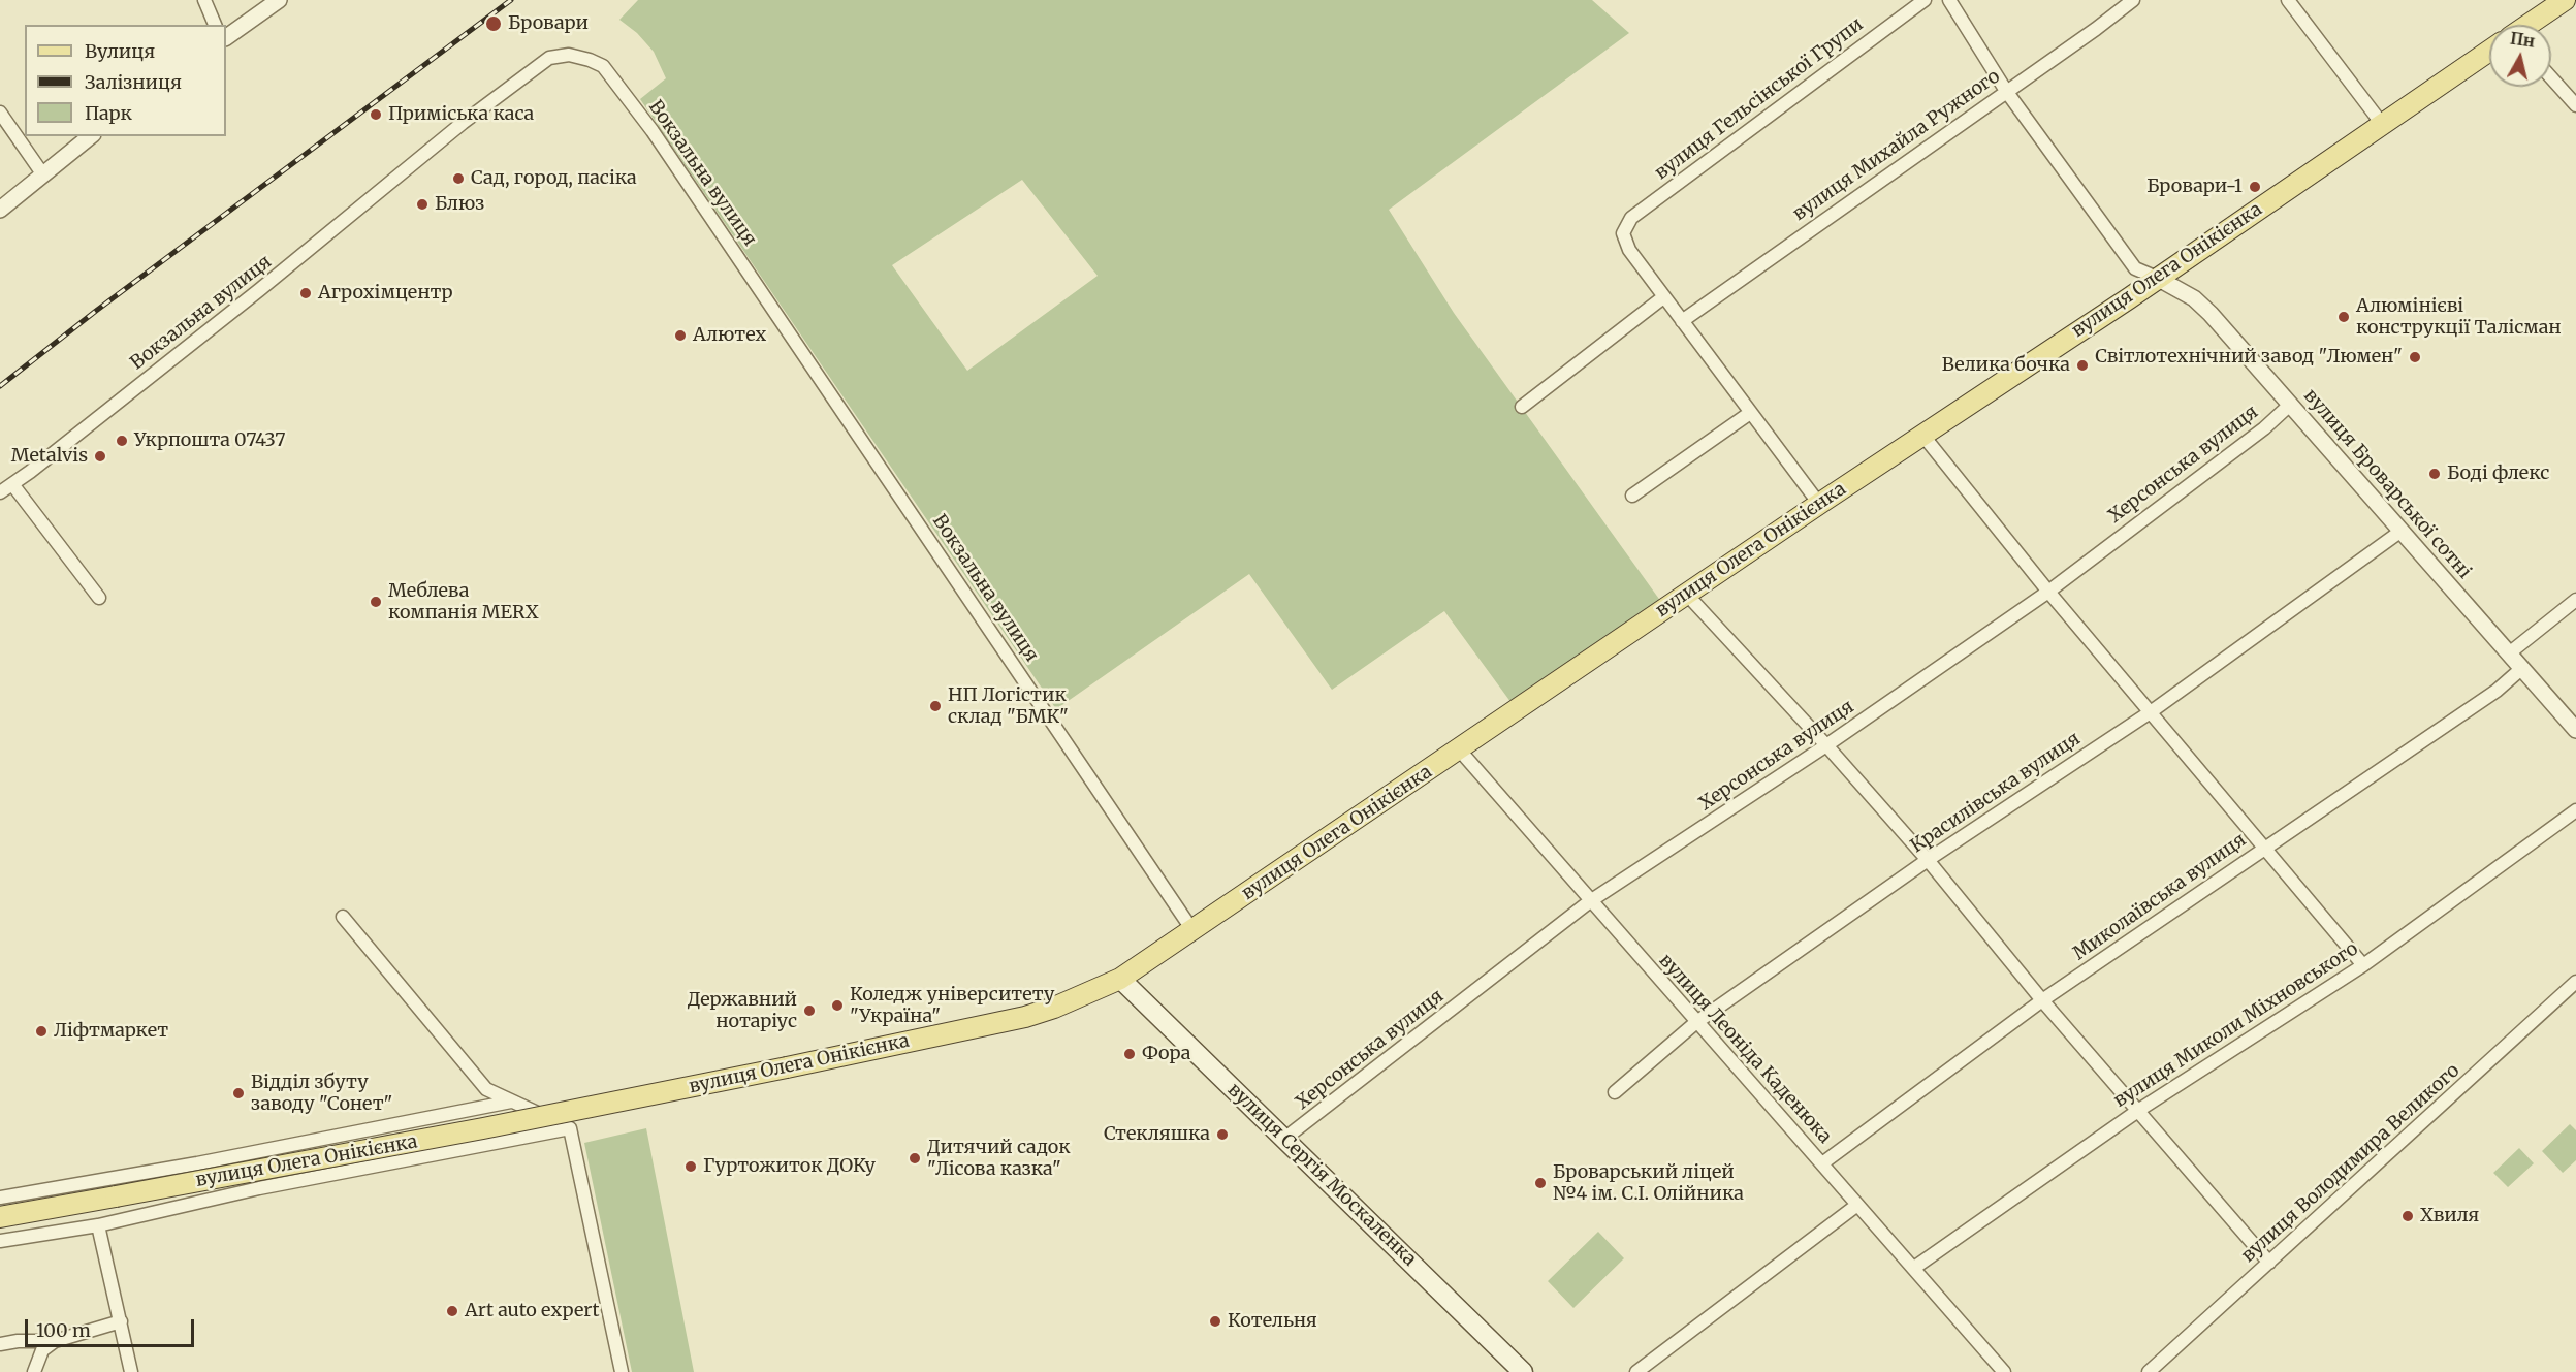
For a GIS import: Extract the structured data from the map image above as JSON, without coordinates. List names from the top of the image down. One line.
{"streets":{"main road":["вулиця Олега Онікієнка","вулиця Сергія Москаленка"],"street":["вулиця Гельсінської Групи","вулиця Михайла Ружного","Вокзальна вулиця","Херсонська вулиця","вулиця Броварської сотні","Красилівська вулиця","Миколаївська вулиця","вулиця Миколи Міхновського","вулиця Леоніда Каденюка","вулиця Володимира Великого"]},"crossings":[["Вокзальна вулиця","вулиця Олега Онікієнка"],["вулиця Олега Онікієнка","вулиця Броварської сотні"],["вулиця Олега Онікієнка","вулиця Леоніда Каденюка"],["вулиця Олега Онікієнка","вулиця Сергія Москаленка"],["Херсонська вулиця","вулиця Броварської сотні"],["Херсонська вулиця","вулиця Леоніда Каденюка"],["Херсонська вулиця","вулиця Сергія Москаленка"],["вулиця Броварської сотні","Красилівська вулиця"],["вулиця Броварської сотні","Миколаївська вулиця"],["Красилівська вулиця","вулиця Леоніда Каденюка"],["Миколаївська вулиця","вулиця Леоніда Каденюка"],["вулиця Миколи Міхновського","вулиця Леоніда Каденюка"]],"places":["Бровари","Приміська каса","Сад, город, пасіка","Бровари-1","Блюз","Агрохімцентр","Алюмінієві конструкції Талісман","Алютех","Світлотехнічний завод \"Люмен\"","Велика бочка","Укрпошта 07437","Metalvis","Боді флекс","Меблева компанія MERX","НП Логістик склад \"БМК\"","Коледж університету \"Україна\"","Державний нотаріус","Ліфтмаркет","Фора","Відділ збуту заводу \"Сонет\"","Стекляшка","Дитячий садок \"Лісова казка\"","Гуртожиток ДОКу","Броварський ліцей №4 ім. С.І. Олійника","Хвиля","Art auto expert","Котельня"],"legend":["Вулиця","Залізниця","Парк"],"scale_bar":"100 m","north":"top"}
